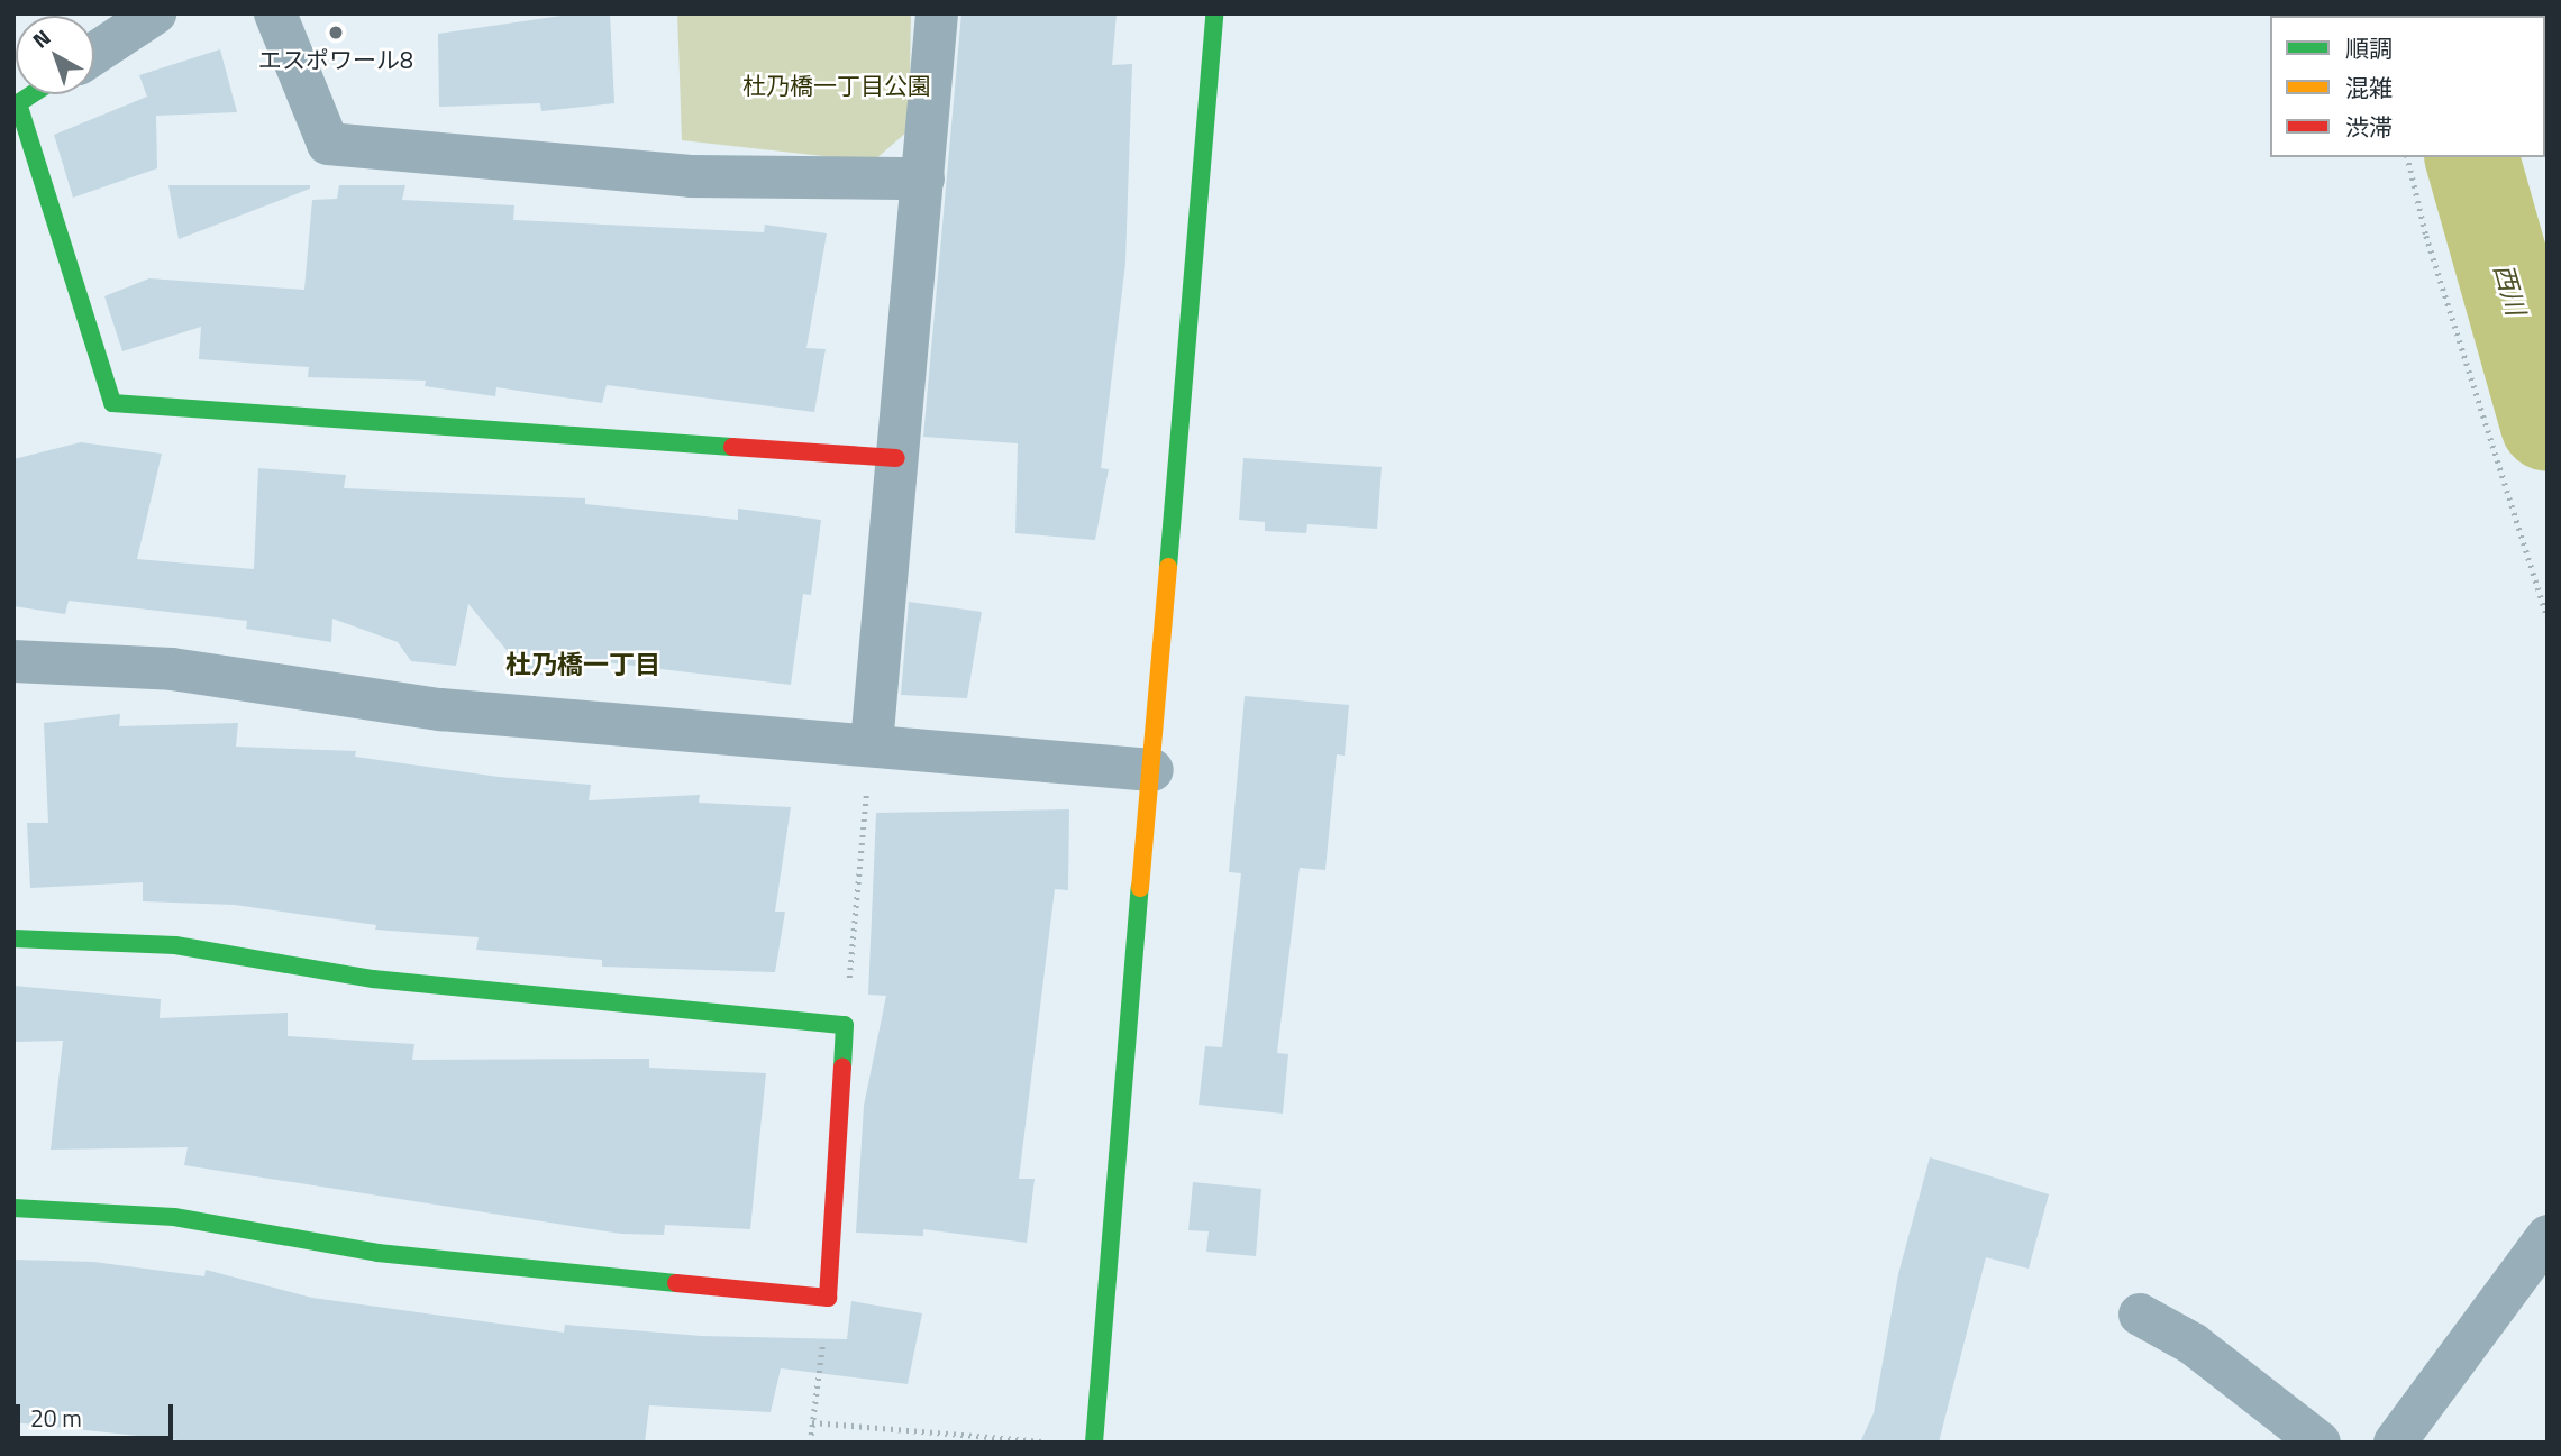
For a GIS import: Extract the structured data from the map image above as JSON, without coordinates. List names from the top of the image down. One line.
{"districts":["杜乃橋一丁目"],"water":["西川"],"parks":["杜乃橋一丁目公園"],"places":["エスポワール8"],"legend":["順調","混雑","渋滞"],"scale_bar":"20 m","north":"top left"}
